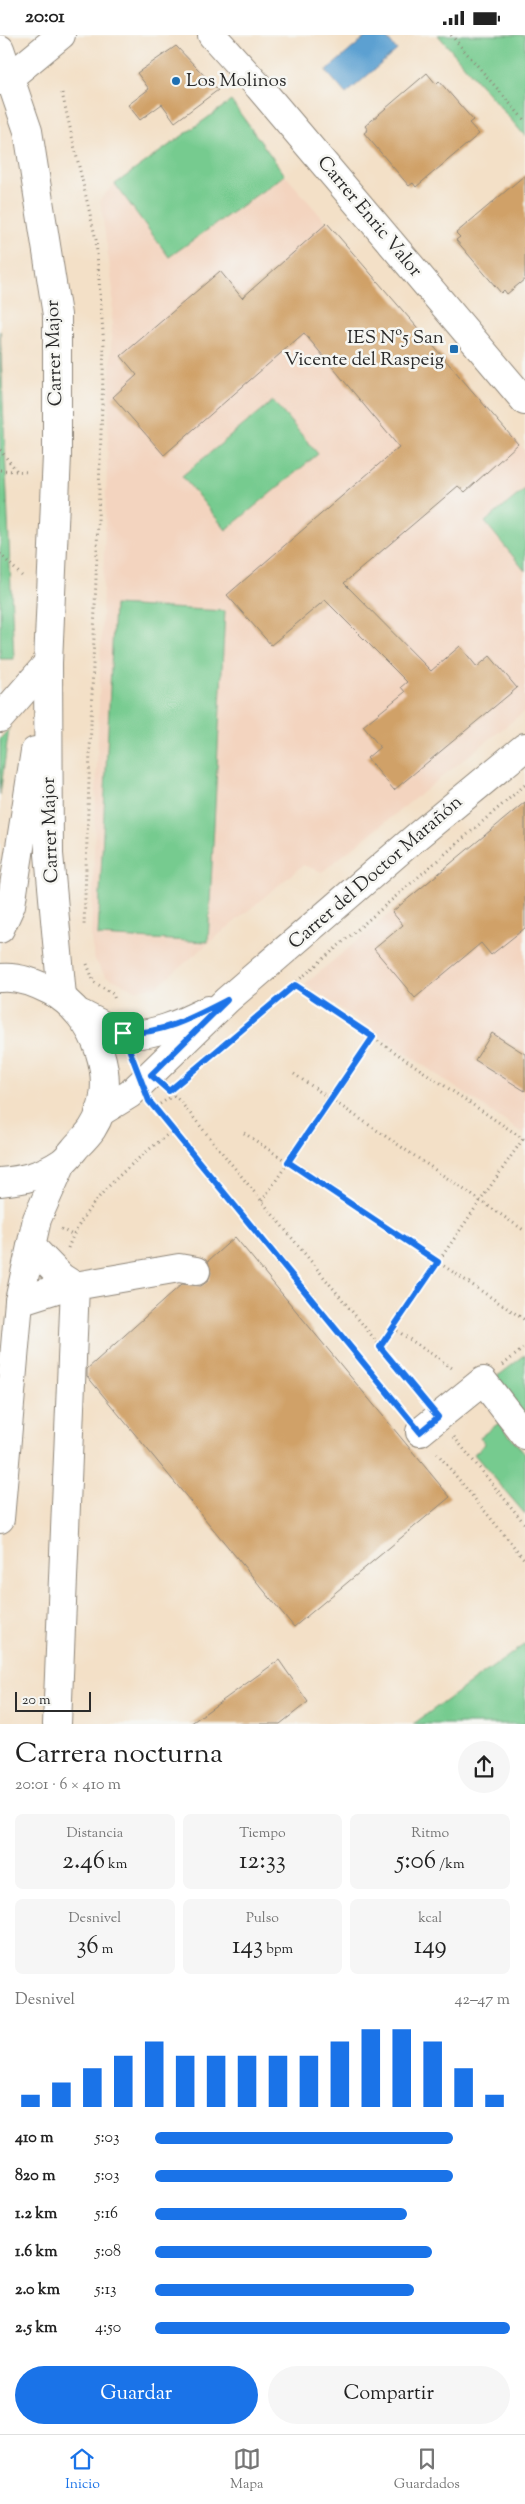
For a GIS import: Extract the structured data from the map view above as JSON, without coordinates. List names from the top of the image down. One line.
{"streets":{"street":["Carrer Enric Valor","Carrer Major","Carrer del Doctor Marañón"]},"places":{"other":["Los Molinos"],"transit":["IES Nº5 San Vicente del Raspeig"]},"scale_bar":"20 m","page":{"status":"20:01","scale":"20 m","heading":["Carrera nocturna","20:01 · 6 × 410 m"],"stats":[["Distancia","2.46 km"],["Tiempo","12:33"],["Ritmo","5:06 /km"],["Desnivel","36 m"],["Pulso","143 bpm"],["kcal","149"]],"chart":["Desnivel","42–47 m"],"list":[{"name":"410 m","note":"5:03"},{"name":"820 m","note":"5:03"},{"name":"1.2 km","note":"5:16"},{"name":"1.6 km","note":"5:08"},{"name":"2.0 km","note":"5:13"},{"name":"2.5 km","note":"4:50"}],"buttons":["Guardar","Compartir"],"tabs":["Inicio","Mapa","Guardados"]}}
